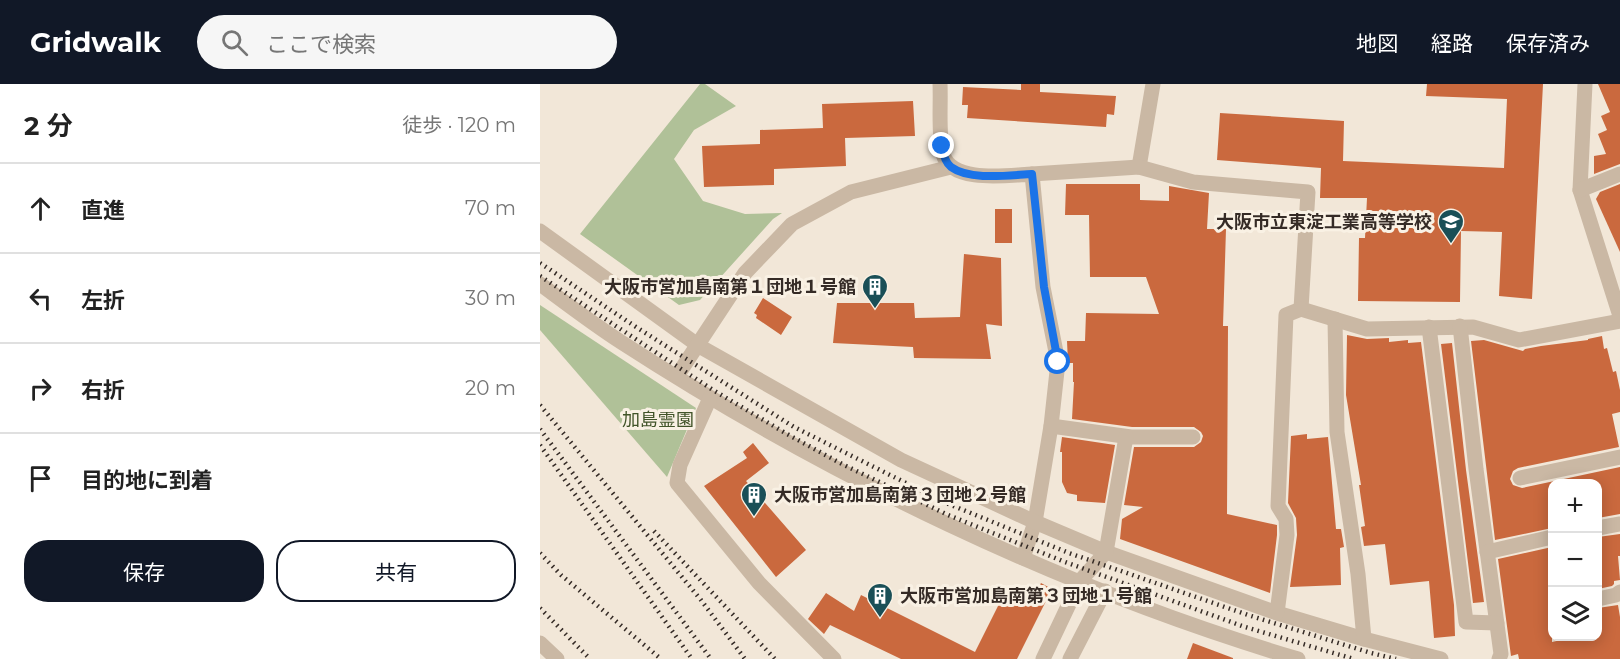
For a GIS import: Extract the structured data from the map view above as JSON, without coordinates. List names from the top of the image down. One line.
{"parks":["加島霊園"],"places":{"school or university":["大阪市立東淀工業高等学校"],"building":["大阪市営加島南第１団地１号館","大阪市営加島南第３団地２号館","大阪市営加島南第３団地１号館"]},"page":{"header":"Gridwalk","search":"ここで検索","nav":["地図","経路","保存済み"],"heading":["2 分","徒歩 · 120 m"],"list":[["直進","70 m"],["左折","30 m"],["右折","20 m"],"目的地に到着"],"map_buttons":["+","−"],"buttons":["保存","共有"]}}
